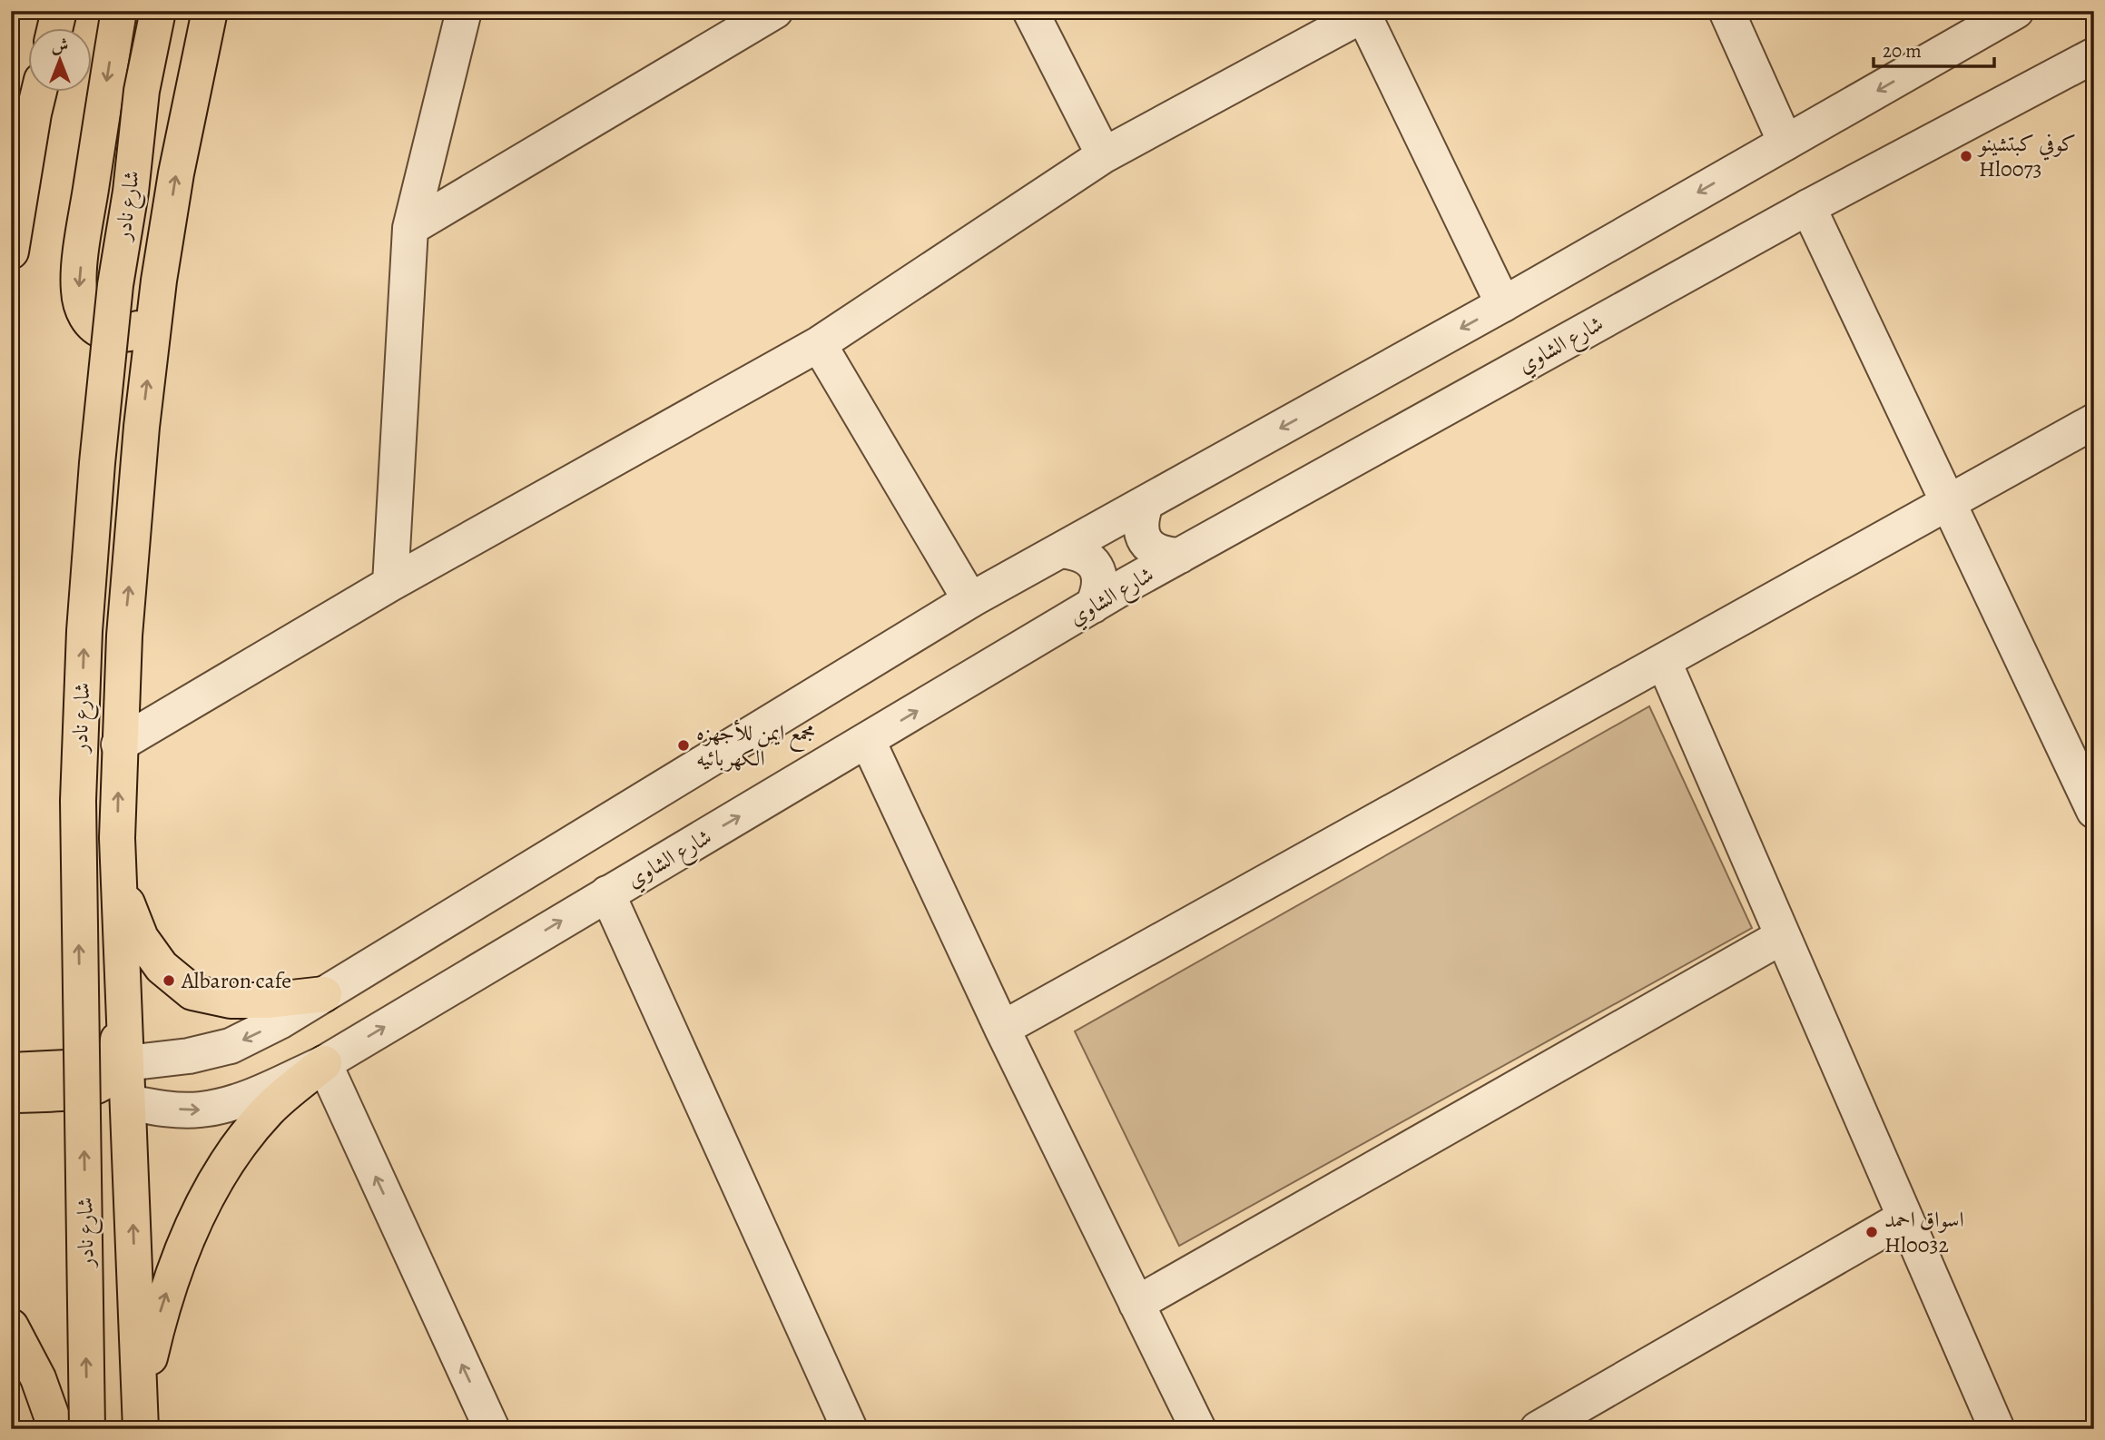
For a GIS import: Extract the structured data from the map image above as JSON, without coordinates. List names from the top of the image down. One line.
{"streets":{"main road":["شارع نادر"],"street":["شارع الشاوي"]},"places":["كوفي كبتشينو Hl0073","مجمع ايمن للأجهزه الكهربائيه","Albaron cafe","اسواق احمد Hl0032"],"scale_bar":"20 m","north":"top"}
